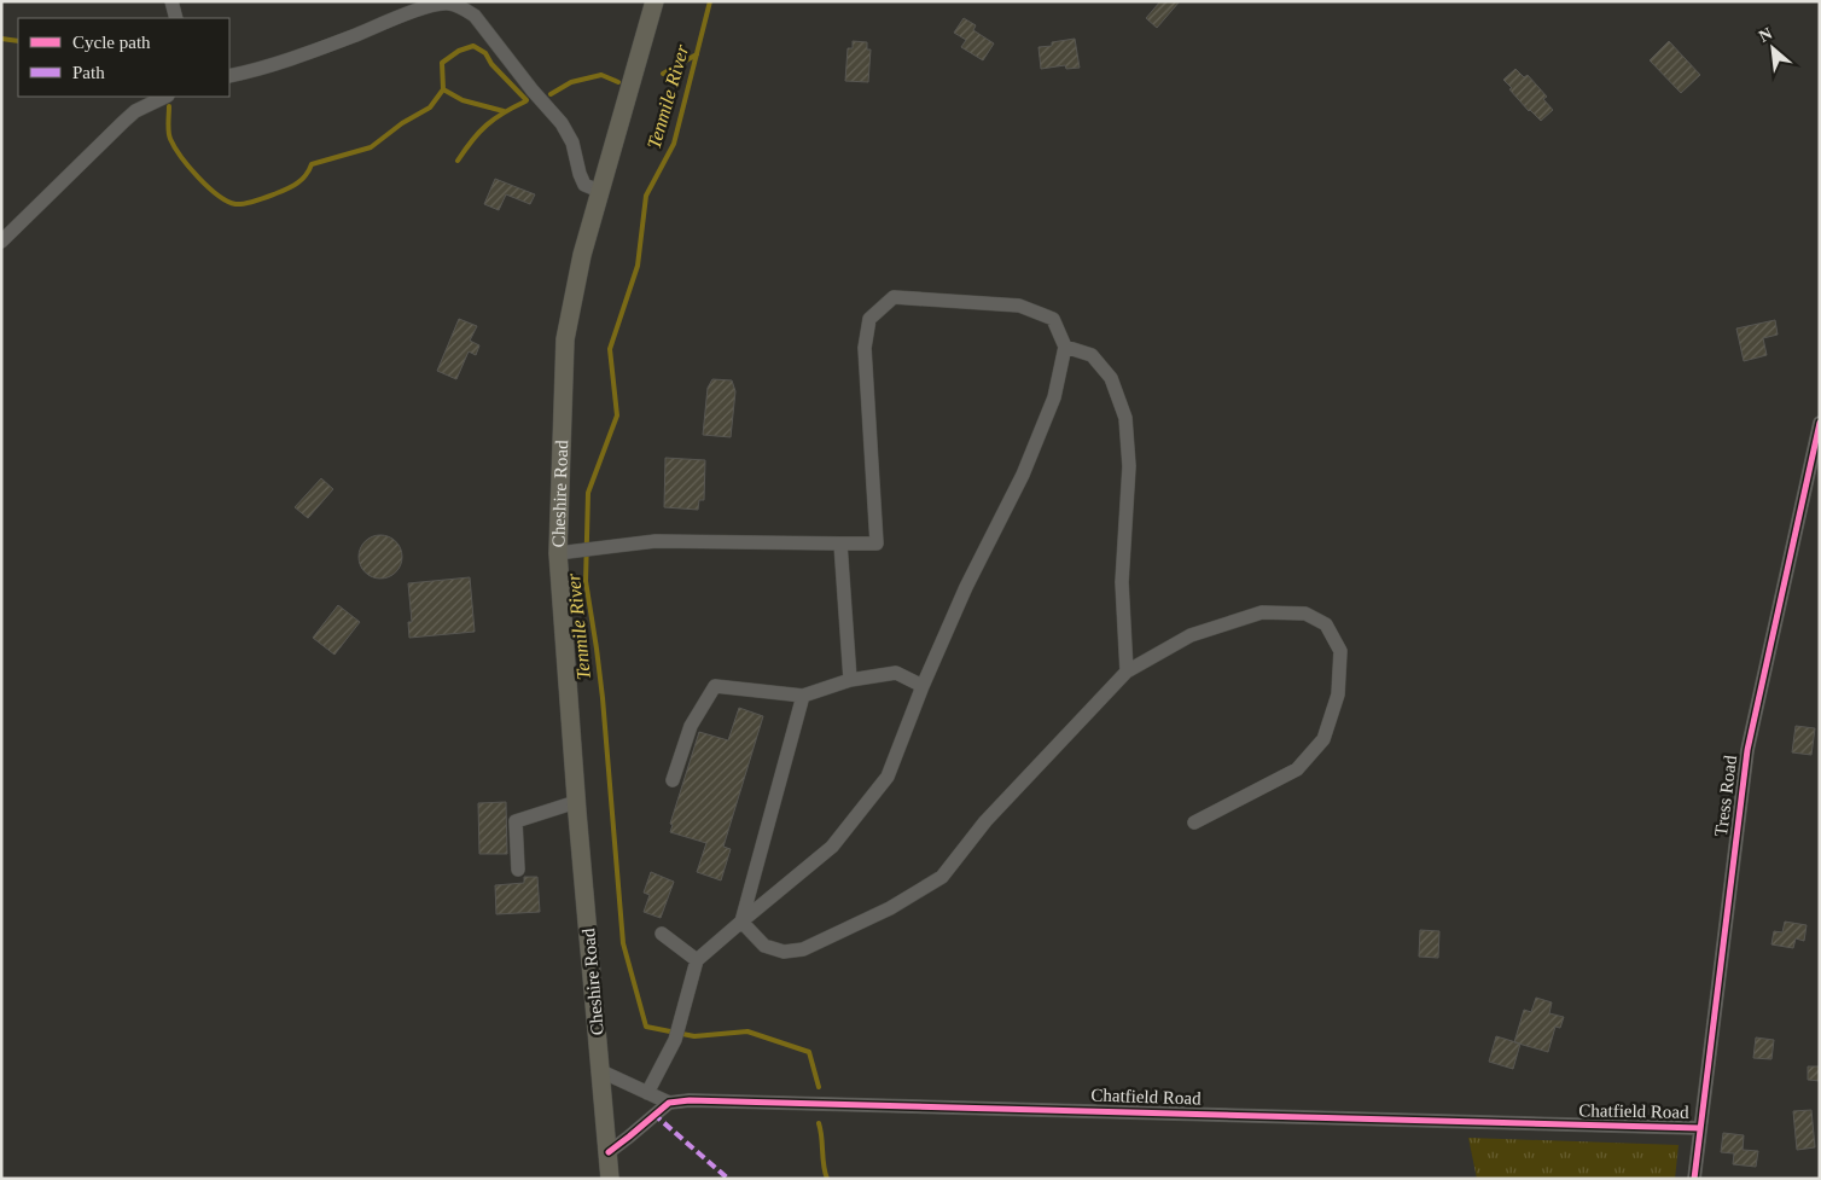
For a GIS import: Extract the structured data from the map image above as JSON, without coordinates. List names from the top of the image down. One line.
{"streets":{"main road":["Cheshire Road"],"street":["Tress Road","Chatfield Road"]},"crossings":[["Cheshire Road","Chatfield Road"],["Tress Road","Chatfield Road"]],"water":["Tenmile River"],"legend":["Cycle path","Path"],"north":"top left"}
